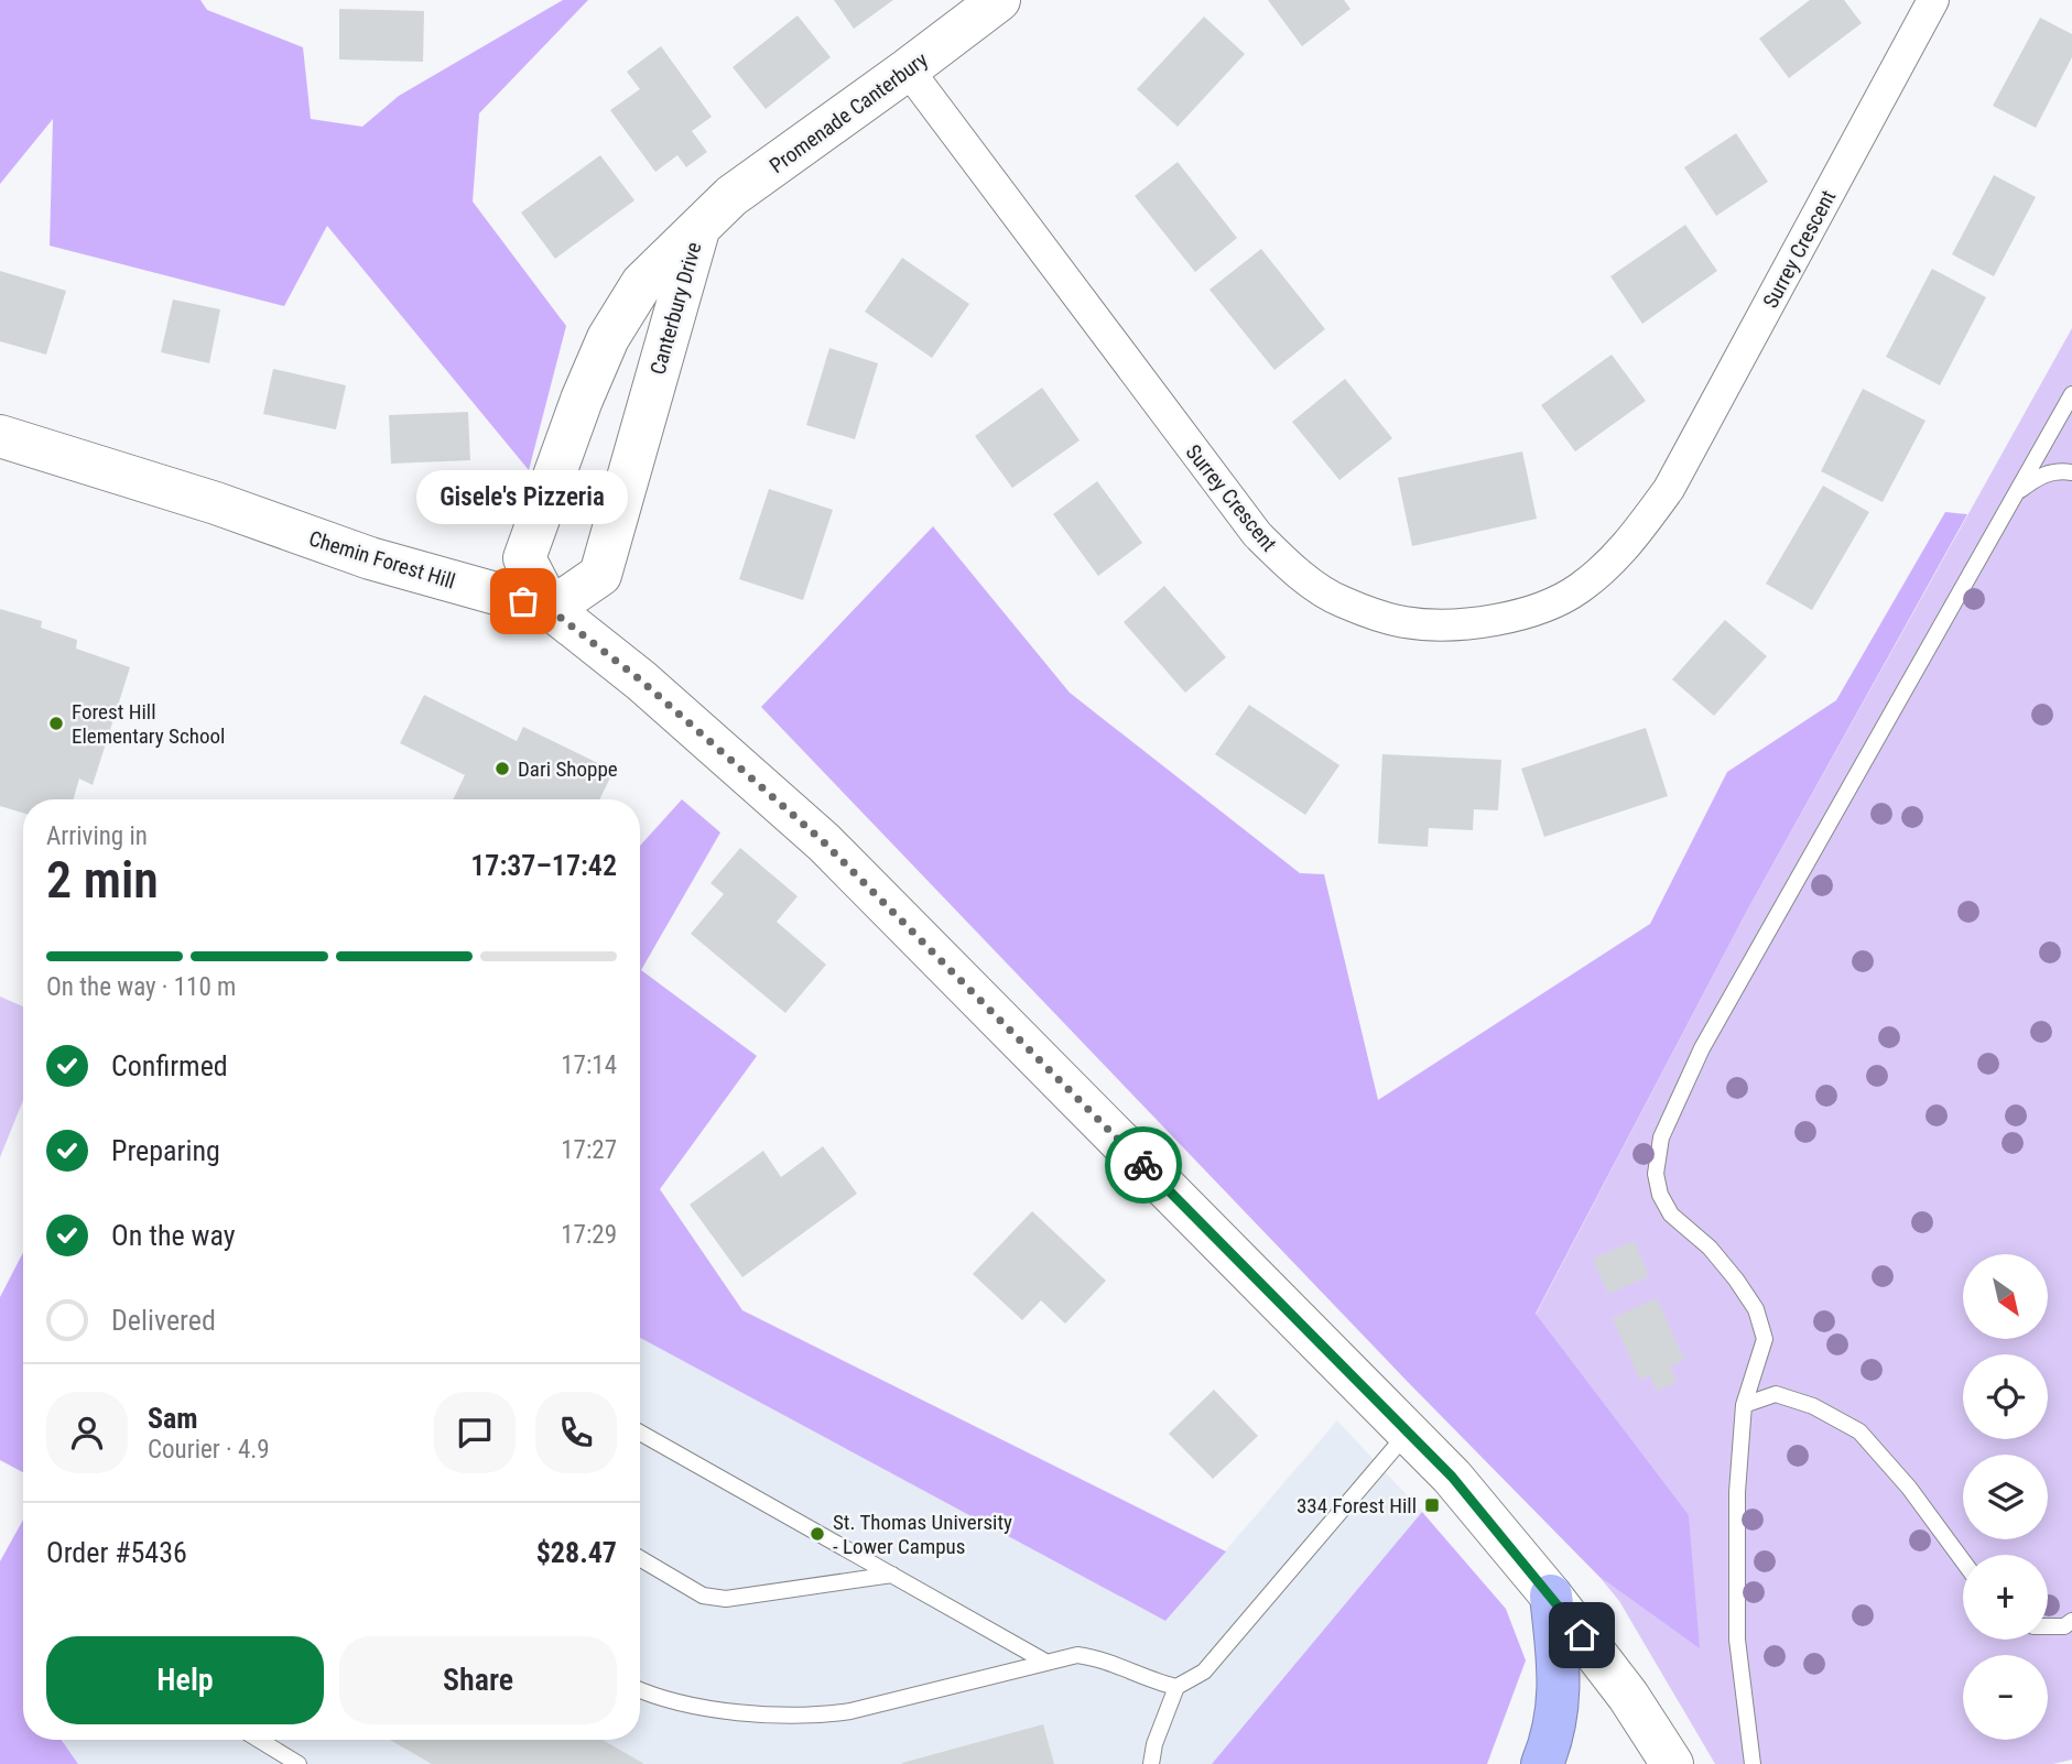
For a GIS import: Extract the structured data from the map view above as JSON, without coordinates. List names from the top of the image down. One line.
{"streets":{"street":["Promenade Canterbury","Surrey Crescent","Canterbury Drive","Chemin Forest Hill"]},"crossings":[["Promenade Canterbury","Surrey Crescent"],["Promenade Canterbury","Canterbury Drive"],["Canterbury Drive","Chemin Forest Hill"]],"places":{"other":["Gisele's Pizzeria","Forest Hill Elementary School","Dari Shoppe","St. Thomas University - Lower Campus"],"transit":["334 Forest Hill"]},"north":"bottom right","page":{"bubble":"Gisele's Pizzeria","heading":["2 min","Arriving in","17:37–17:42"],"panel":["Sam","Courier · 4.9","Order #5436","$28.47"],"bar":"On the way · 110 m","list":[["Confirmed","17:14"],["Preparing","17:27"],["On the way","17:29"],"Delivered"],"map_buttons":["+","−"],"buttons":["Help","Share"]}}
